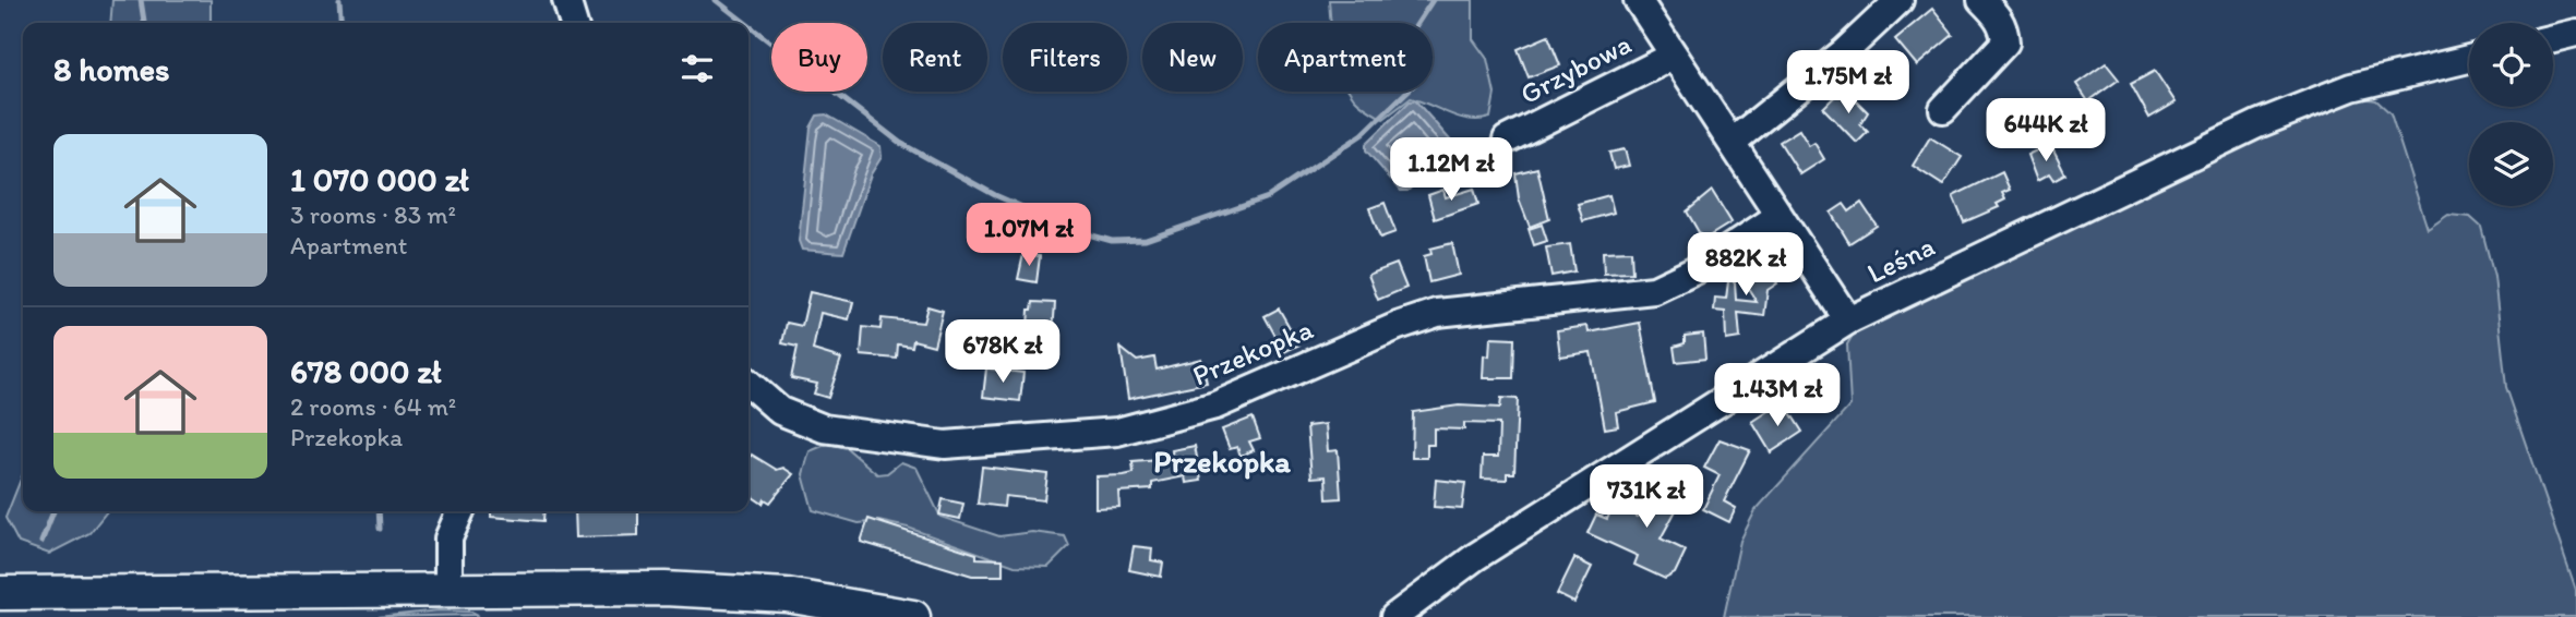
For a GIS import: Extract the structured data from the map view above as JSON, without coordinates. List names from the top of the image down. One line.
{"streets":{"street":["Grzybowa","Leśna","Przekopka"]},"crossings":[["Grzybowa","Leśna"],["Grzybowa","Przekopka"]],"districts":["Przekopka"],"page":{"chip":["Buy","Rent","Filters","New","Apartment"],"heading":"8 homes","price":["1.75M zł","644K zł","1.12M zł","1.07M zł","882K zł","678K zł","1.43M zł","731K zł"],"list":[{"name":"1 070 000 zł","note":"3 rooms · 83 m² · Apartment"},{"name":"678 000 zł","note":"2 rooms · 64 m² · Przekopka"}]}}
